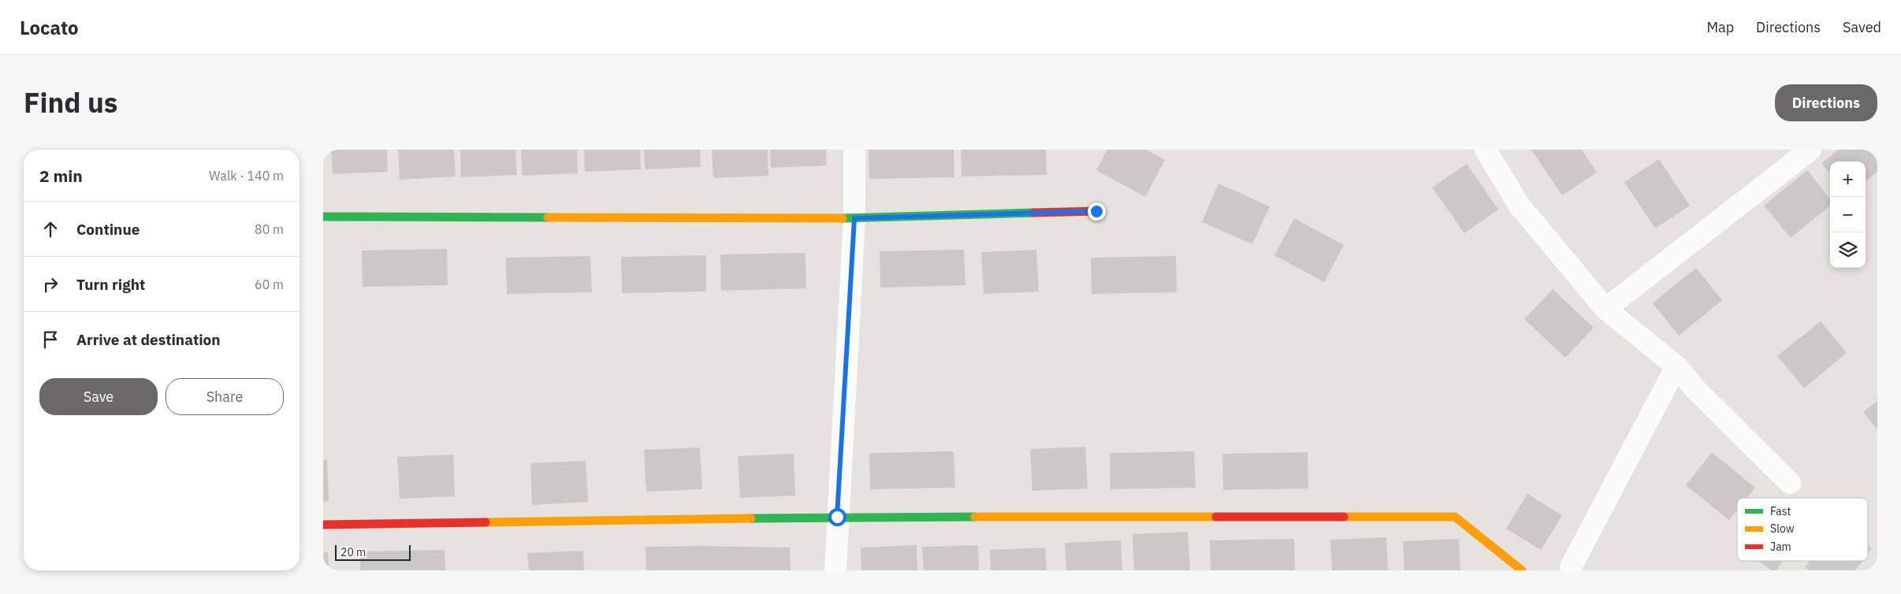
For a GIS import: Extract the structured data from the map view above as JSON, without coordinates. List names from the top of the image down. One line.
{"legend":["Fast","Slow","Jam"],"scale_bar":"20 m","page":{"header":"Locato","nav":["Map","Directions","Saved"],"title":"Find us","buttons":["Directions",["Save","Share"]],"heading":["2 min","Walk · 140 m"],"map_buttons":["+","−"],"list":[["Continue","80 m"],["Turn right","60 m"],"Arrive at destination"],"scale":"20 m"}}
